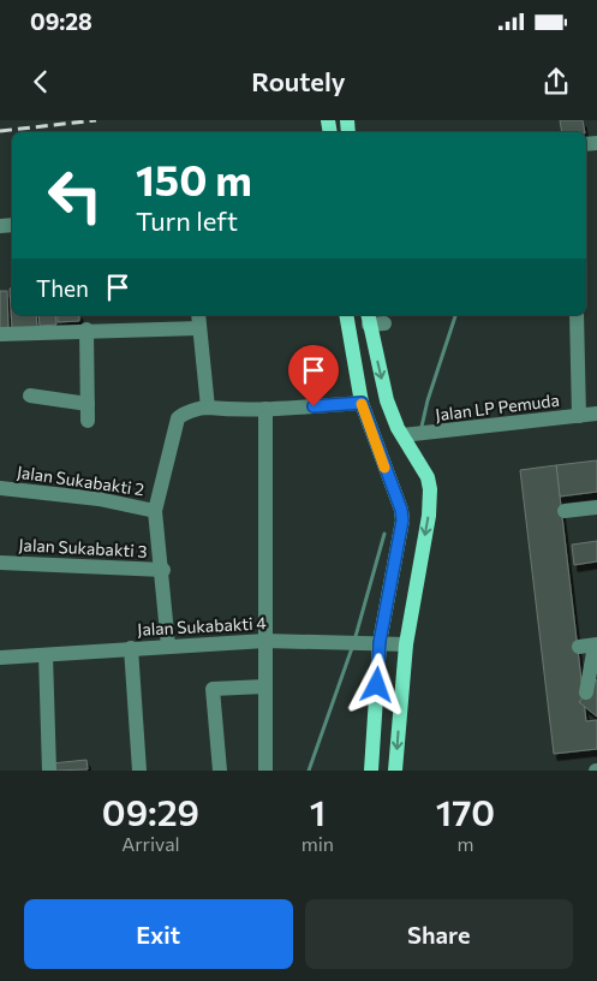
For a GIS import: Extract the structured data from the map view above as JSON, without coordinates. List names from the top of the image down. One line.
{"streets":{"street":["Jalan LP Pemuda","Jalan Sukabakti 2","Jalan Sukabakti 3","Jalan Sukabakti 4"]},"page":{"status":"09:28","header":"Routely","turn":["150 m","Turn left"],"then":"Then","eta":["09:29","Arrival","1","min","170","m"],"buttons":["Exit","Share"]}}
